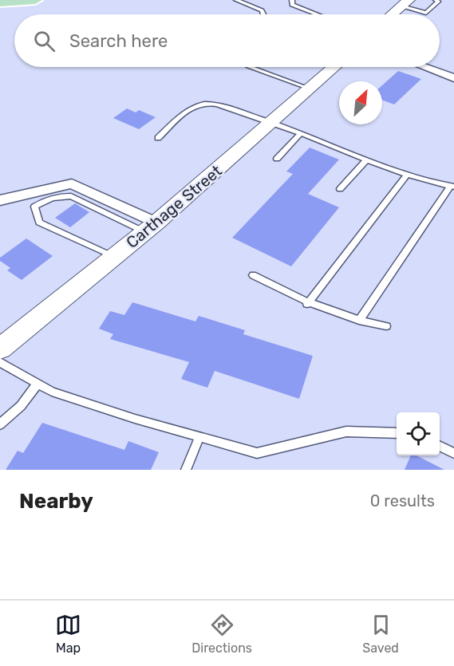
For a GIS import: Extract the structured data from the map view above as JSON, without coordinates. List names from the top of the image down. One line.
{"streets":{"main road":["Carthage Street"]},"north":"top right","page":{"search":"Search here","heading":["Nearby","0 results"],"nav":["Map","Directions","Saved"]}}
